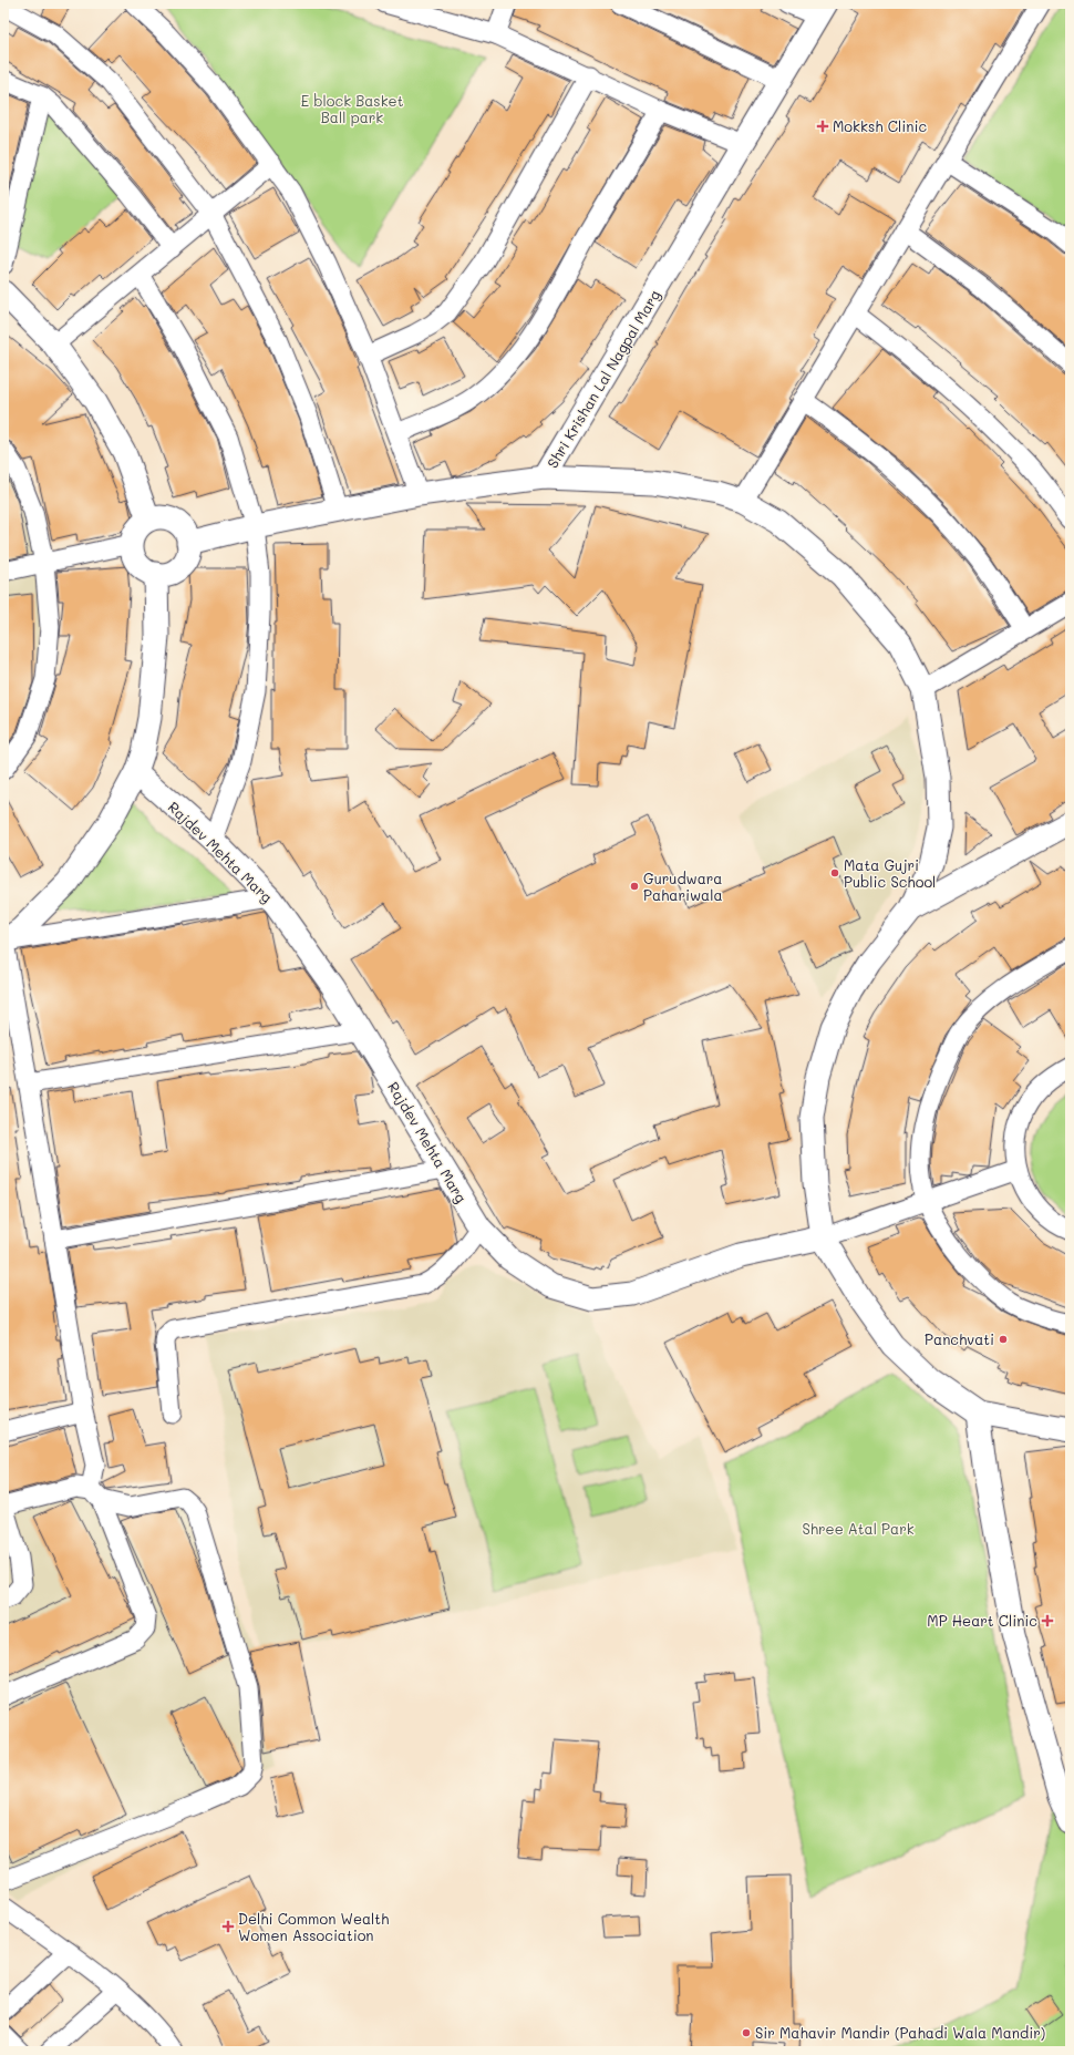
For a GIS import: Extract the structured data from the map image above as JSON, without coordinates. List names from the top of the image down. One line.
{"streets":{"street":["Shri Krishan Lal Nagpal Marg","Rajdev Mehta Marg"]},"parks":["E block Basket Ball park","Shree Atal Park"],"places":{"health":["Mokksh Clinic","MP Heart Clinic","Delhi Common Wealth Women Association"],"other":["Mata Gujri Public School","Gurudwara Pahariwala","Panchvati","Sir Mahavir Mandir (Pahadi Wala Mandir)"]}}
